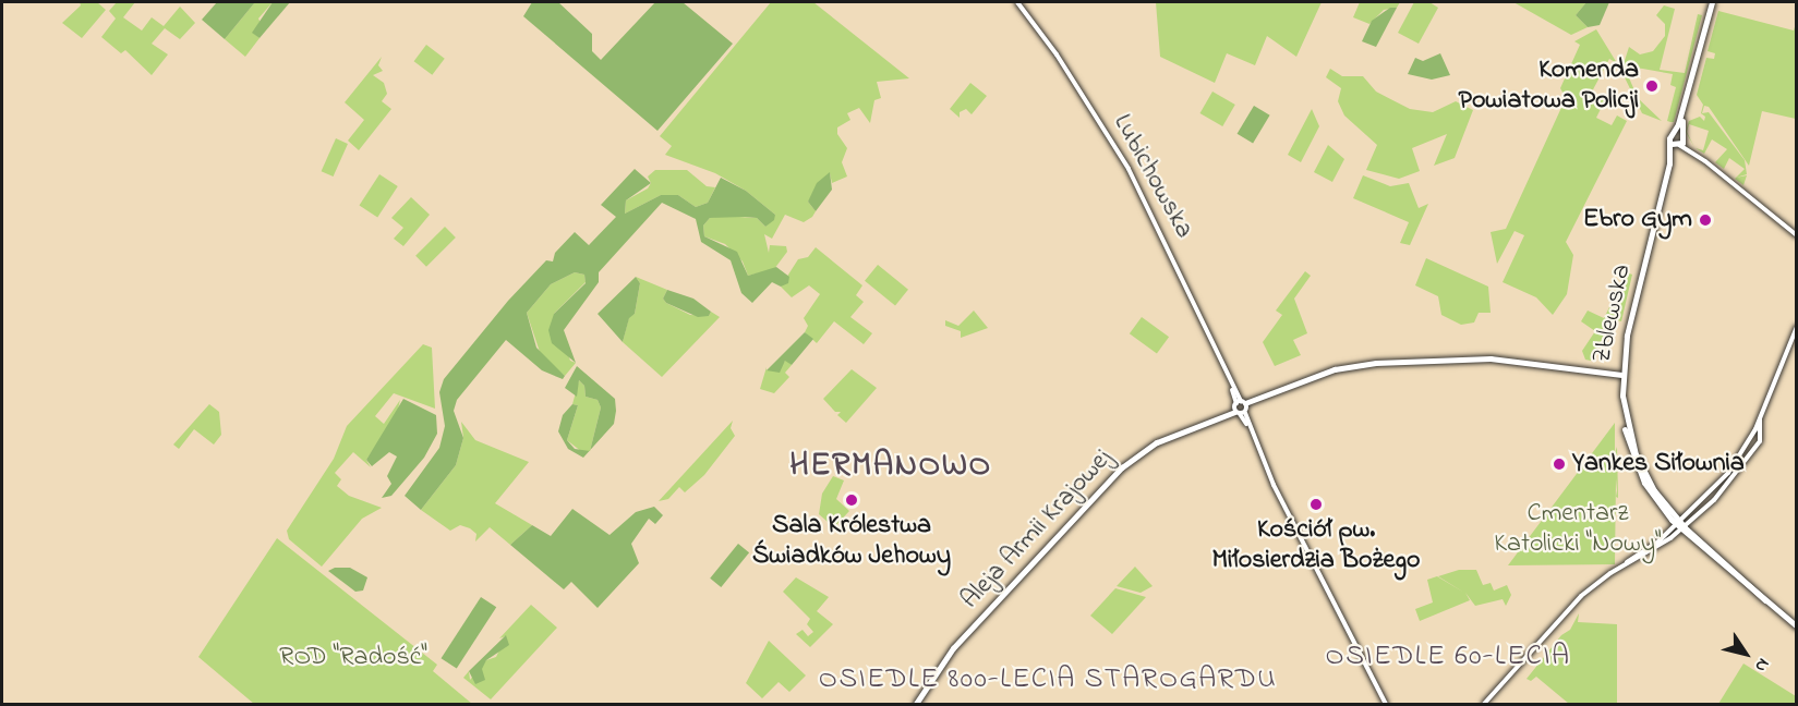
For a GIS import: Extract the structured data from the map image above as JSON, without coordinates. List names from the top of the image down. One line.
{"streets":{"main road":["Zblewska","Aleja Armii Krajowej"],"street":["Lubichowska"]},"crossings":[["Lubichowska","Aleja Armii Krajowej"],["Zblewska","Aleja Armii Krajowej"]],"districts":["HERMANOWO","OSIEDLE 60-LECIA","OSIEDLE 800-LECIA STAROGARDU"],"parks":["Cmentarz Katolicki \"Nowy\"","ROD \"Radość\""],"places":["Komenda Powiatowa Policji","Ebro Gym","Yankes Siłownia","Sala Królestwa Świadków Jehowy","Kościół pw. Miłosierdzia Bożego"],"north":"bottom right"}
